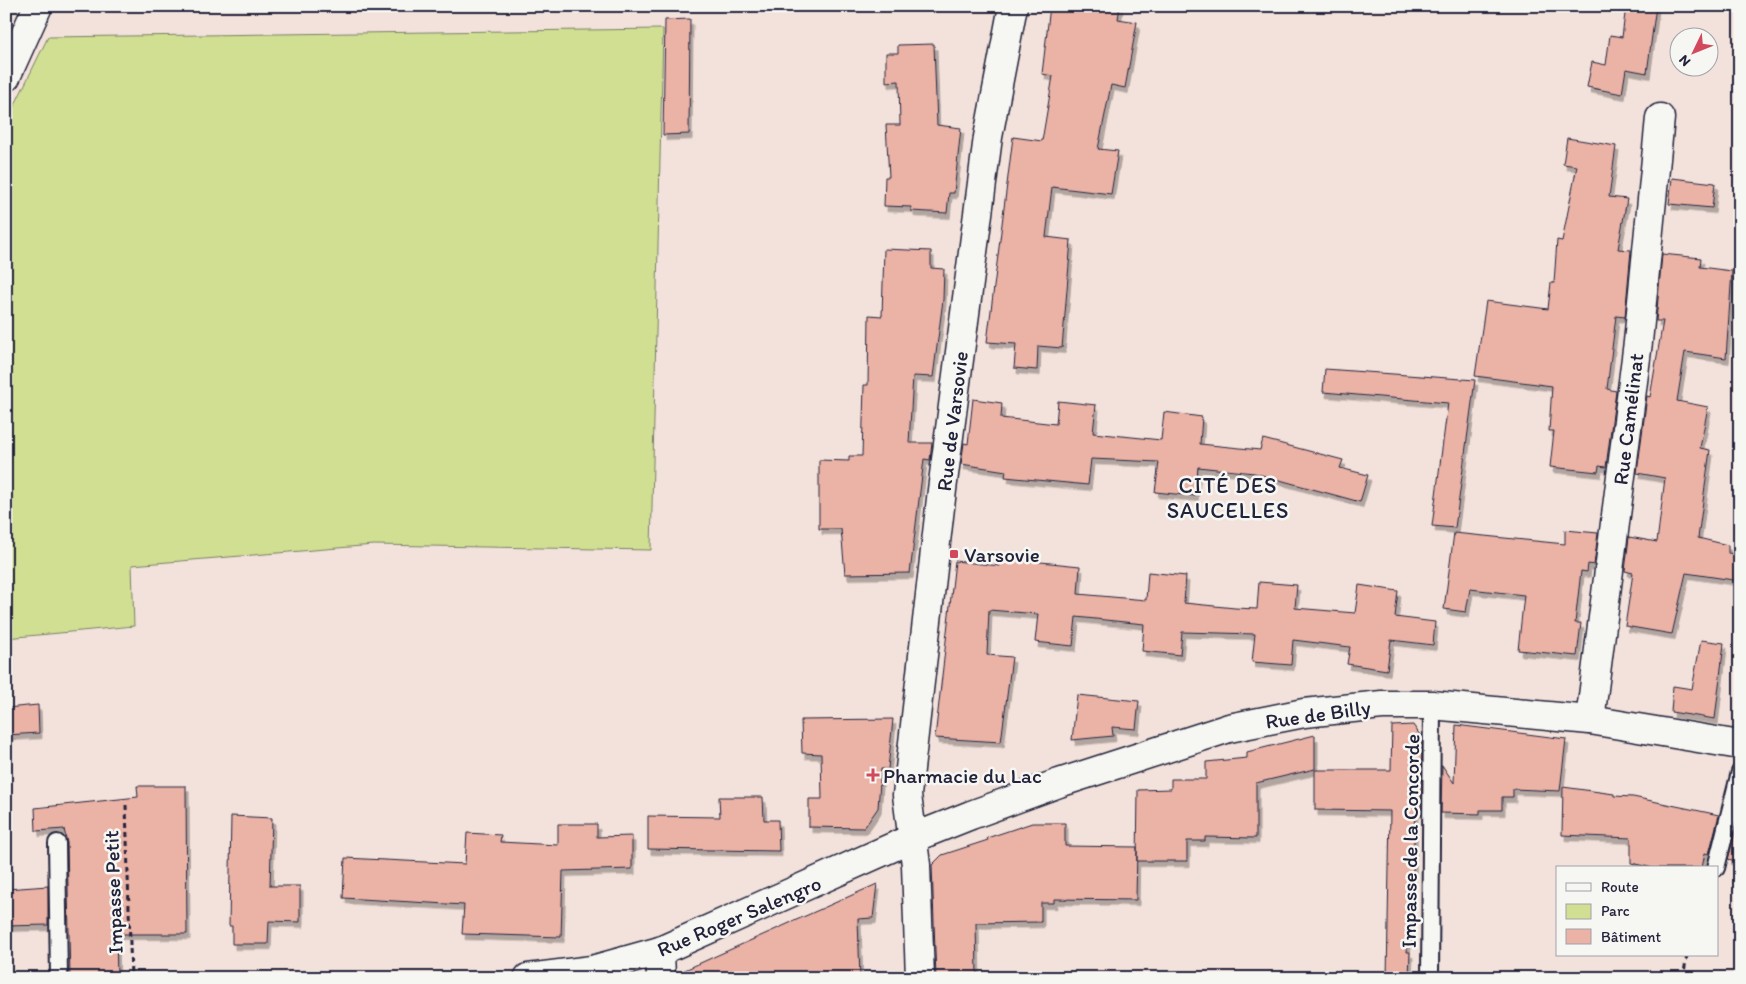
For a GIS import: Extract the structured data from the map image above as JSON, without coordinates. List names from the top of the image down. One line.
{"streets":{"street":["Rue Camélinat","Rue de Varsovie","Rue de Billy","Rue Roger Salengro"],"lane":["Impasse de la Concorde"],"path":["Impasse Petit"]},"crossings":[["Rue Camélinat","Rue de Billy"],["Rue de Varsovie","Rue de Billy"],["Rue de Varsovie","Rue Roger Salengro"],["Rue de Billy","Impasse de la Concorde"],["Rue de Billy","Rue Roger Salengro"]],"districts":["CITÉ DES SAUCELLES"],"places":{"transit":["Varsovie"],"health":["Pharmacie du Lac"]},"legend":["Route","Parc","Bâtiment"],"north":"bottom left"}
